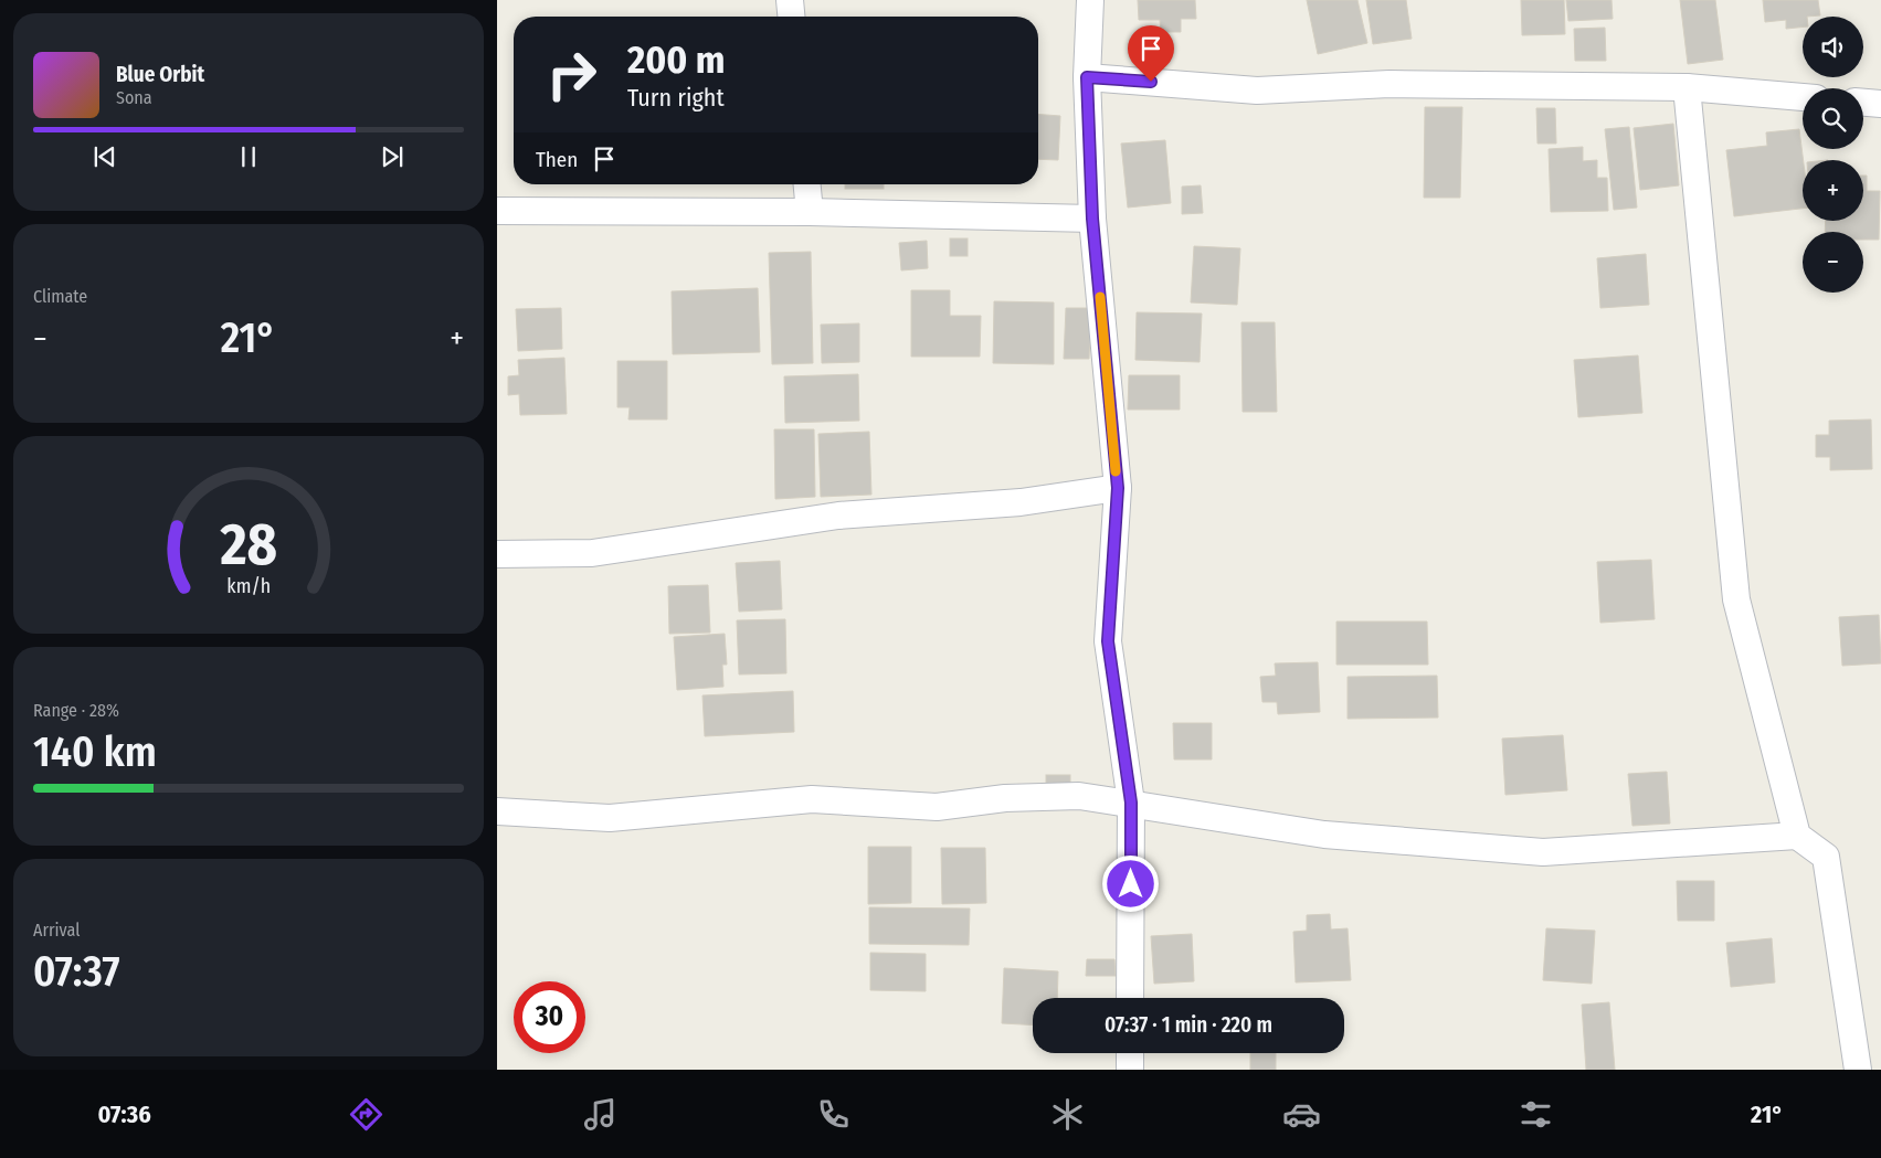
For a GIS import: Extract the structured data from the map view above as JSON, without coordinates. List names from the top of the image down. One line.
{"page":{"map_buttons":["+","−"],"turn":["200 m","Turn right"],"song":["Blue Orbit","Sona"],"then":"Then","tile":["Climate",["Range · 28%","140 km"],["Arrival","07:37"]],"heat":["−","21°","+"],"limit":"30","trip":"07:37 · 1 min · 220 m","tabs":["07:36","21°"],"gauge":["28","km/h"]}}
